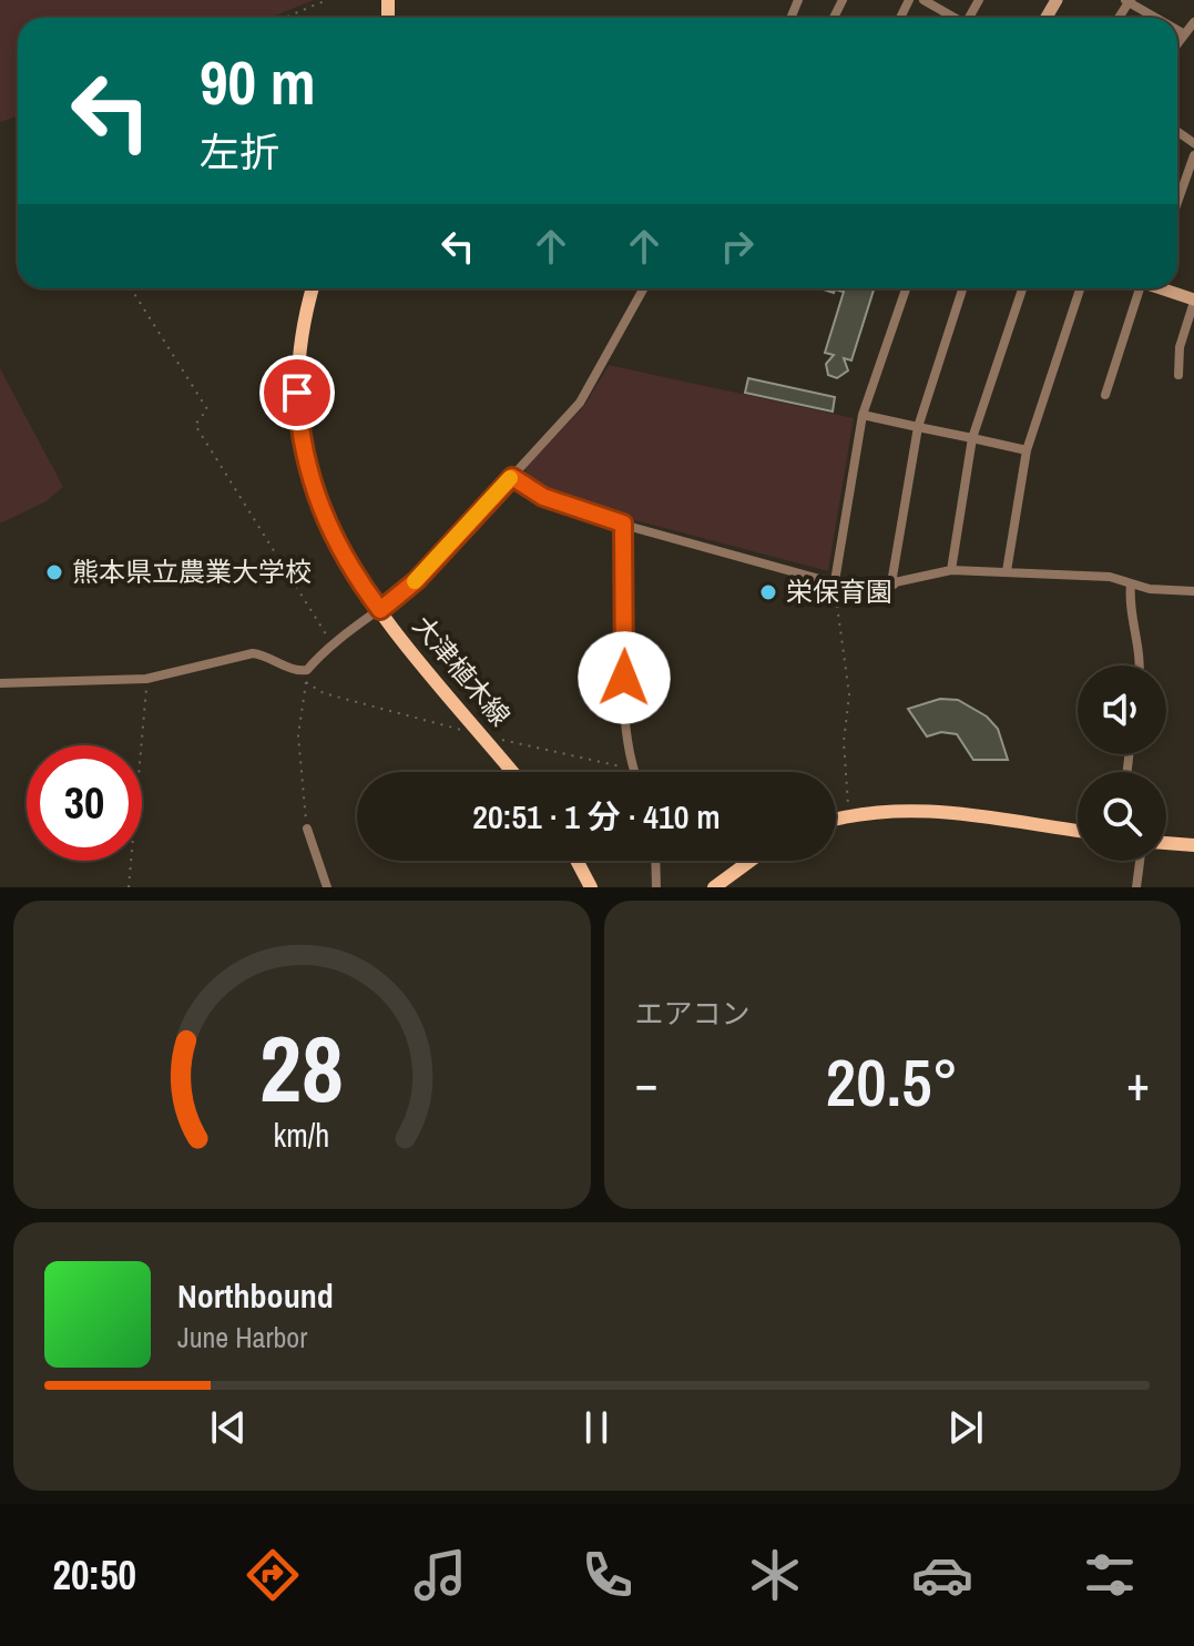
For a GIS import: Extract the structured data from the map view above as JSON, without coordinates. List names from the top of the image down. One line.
{"streets":{"main road":["大津植木線"]},"places":["熊本県立農業大学校","栄保育園"],"page":{"turn":["90 m","左折"],"limit":"30","trip":"20:51 · 1 分 · 410 m","tile":"エアコン","heat":["−","20.5°","+"],"song":["Northbound","June Harbor"],"tabs":"20:50","gauge":["28","km/h"]}}
